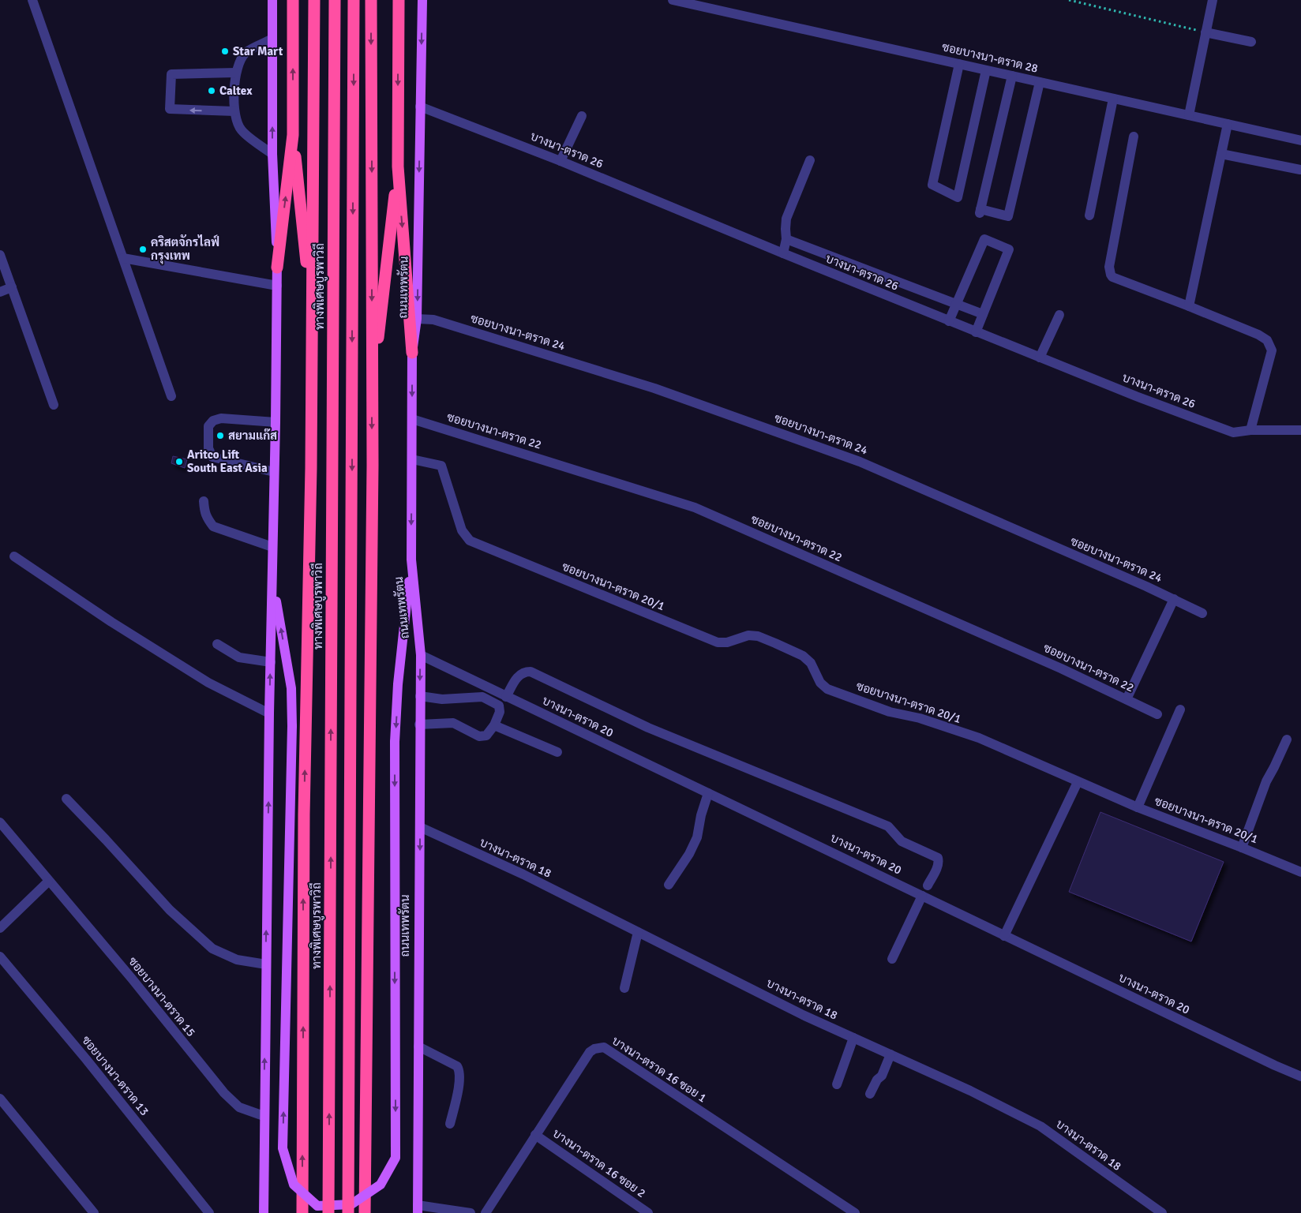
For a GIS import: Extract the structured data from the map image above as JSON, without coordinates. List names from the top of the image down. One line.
{"streets":{"highway":["ทางพิเศษบูรพาวิถี"],"main road":["ถนนเทพรัตน"],"street":["ซอยบางนา-ตราด 28","บางนา-ตราด 26","ซอยบางนา-ตราด 24","ซอยบางนา-ตราด 22","ซอยบางนา-ตราด 20/1","บางนา-ตราด 20","บางนา-ตราด 18","ซอยบางนา-ตราด 15","บางนา-ตราด 16 ซอย 1","ซอยบางนา-ตราด 13","บางนา-ตราด 16 ซอย 2"]},"crossings":[["บางนา-ตราด 26","ถนนเทพรัตน"],["ถนนเทพรัตน","ซอยบางนา-ตราด 24"],["ถนนเทพรัตน","ซอยบางนา-ตราด 22"],["ถนนเทพรัตน","ซอยบางนา-ตราด 20/1"],["ถนนเทพรัตน","บางนา-ตราด 20"],["ถนนเทพรัตน","บางนา-ตราด 18"],["บางนา-ตราด 16 ซอย 1","บางนา-ตราด 16 ซอย 2"]],"one_way":["ถนนเทพรัตน"],"places":["Star Mart","Caltex","คริสตจักรไลฟ์ กรุงเทพ","สยามแก๊ส","Aritco Lift South East Asia"]}
